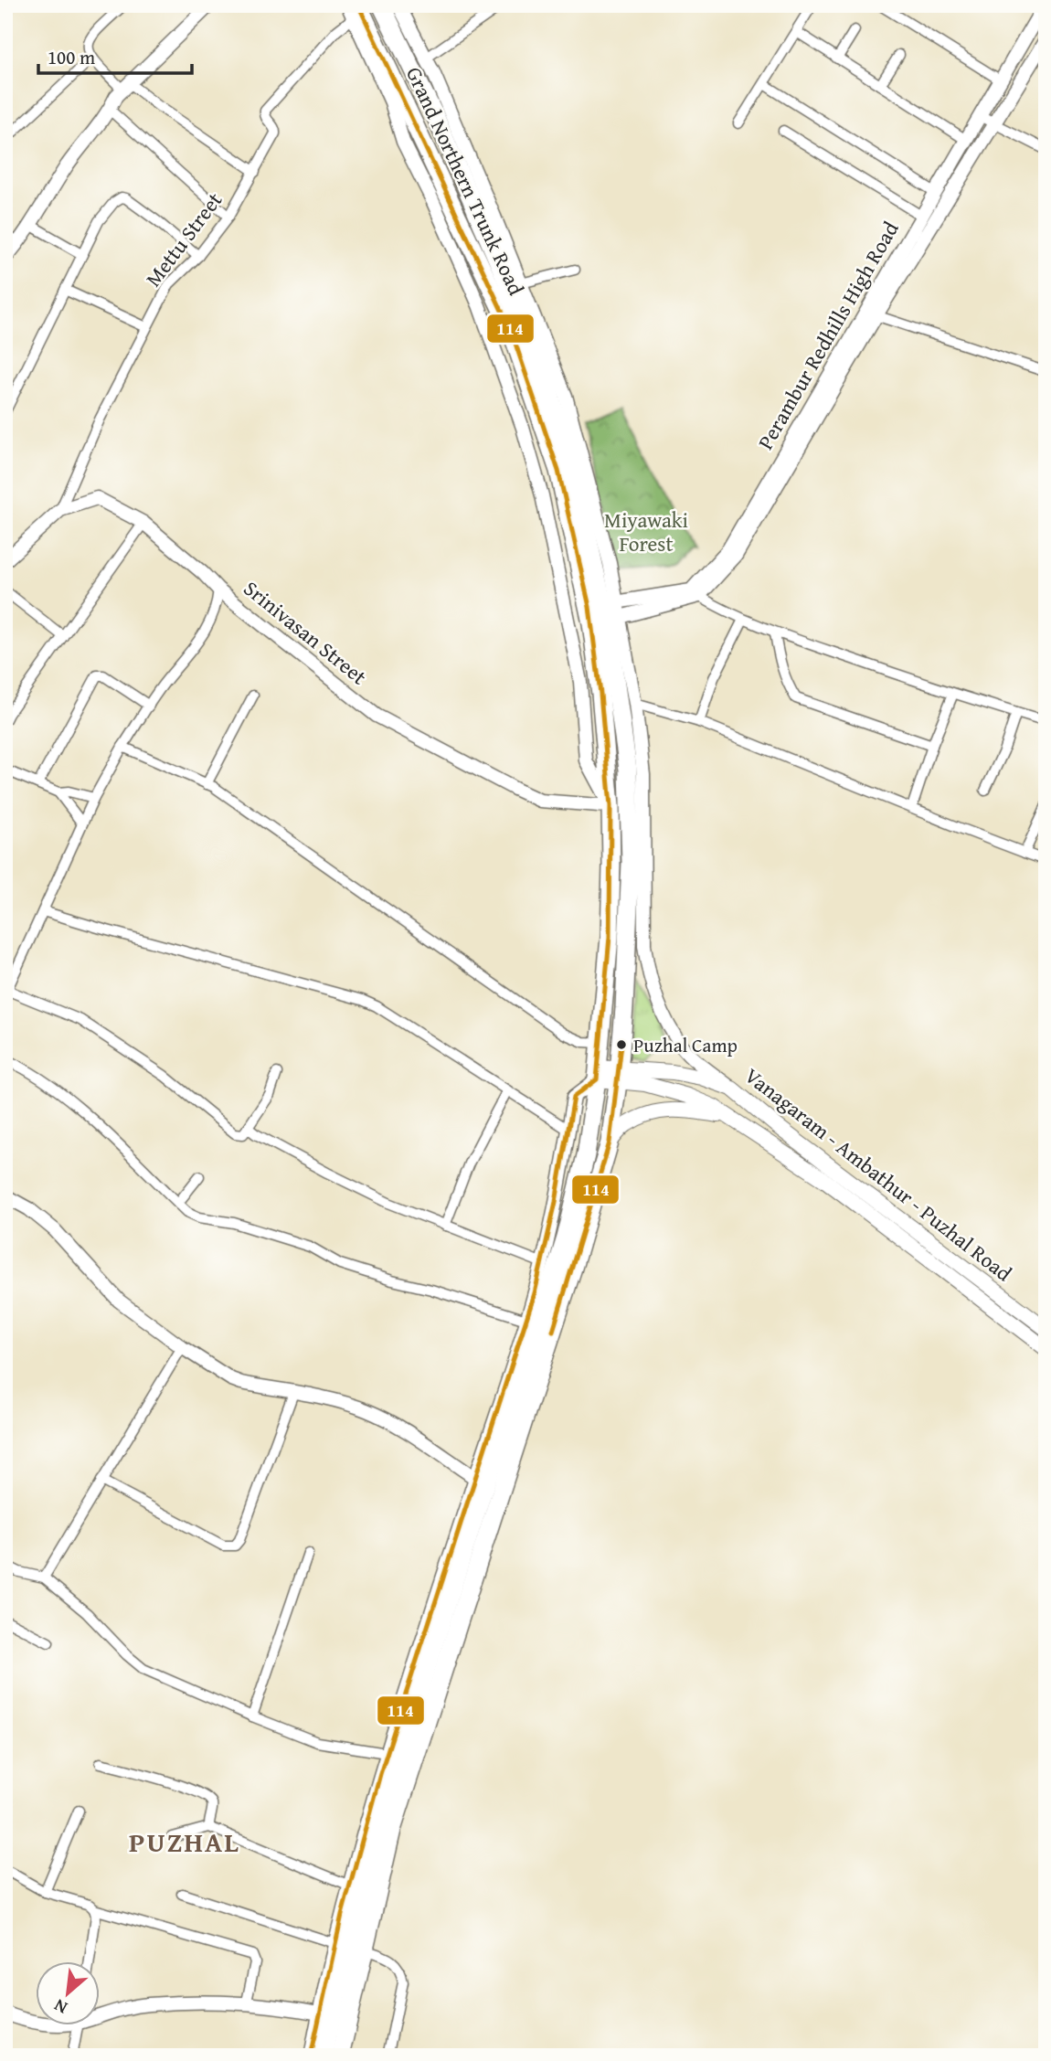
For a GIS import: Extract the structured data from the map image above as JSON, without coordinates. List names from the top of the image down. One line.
{"streets":{"highway":["Grand Northern Trunk Road"],"main road":["Vanagaram - Ambathur - Puzhal Road"],"street":["Mettu Street","Perambur Redhills High Road","Srinivasan Street"]},"crossings":[["Grand Northern Trunk Road","Mettu Street"],["Grand Northern Trunk Road","Srinivasan Street"],["Grand Northern Trunk Road","Vanagaram - Ambathur - Puzhal Road"],["Mettu Street","Srinivasan Street"]],"districts":["PUZHAL"],"parks":["Miyawaki Forest"],"places":["Puzhal Camp"],"lines":["transit line 114"],"scale_bar":"100 m","north":"bottom left"}
